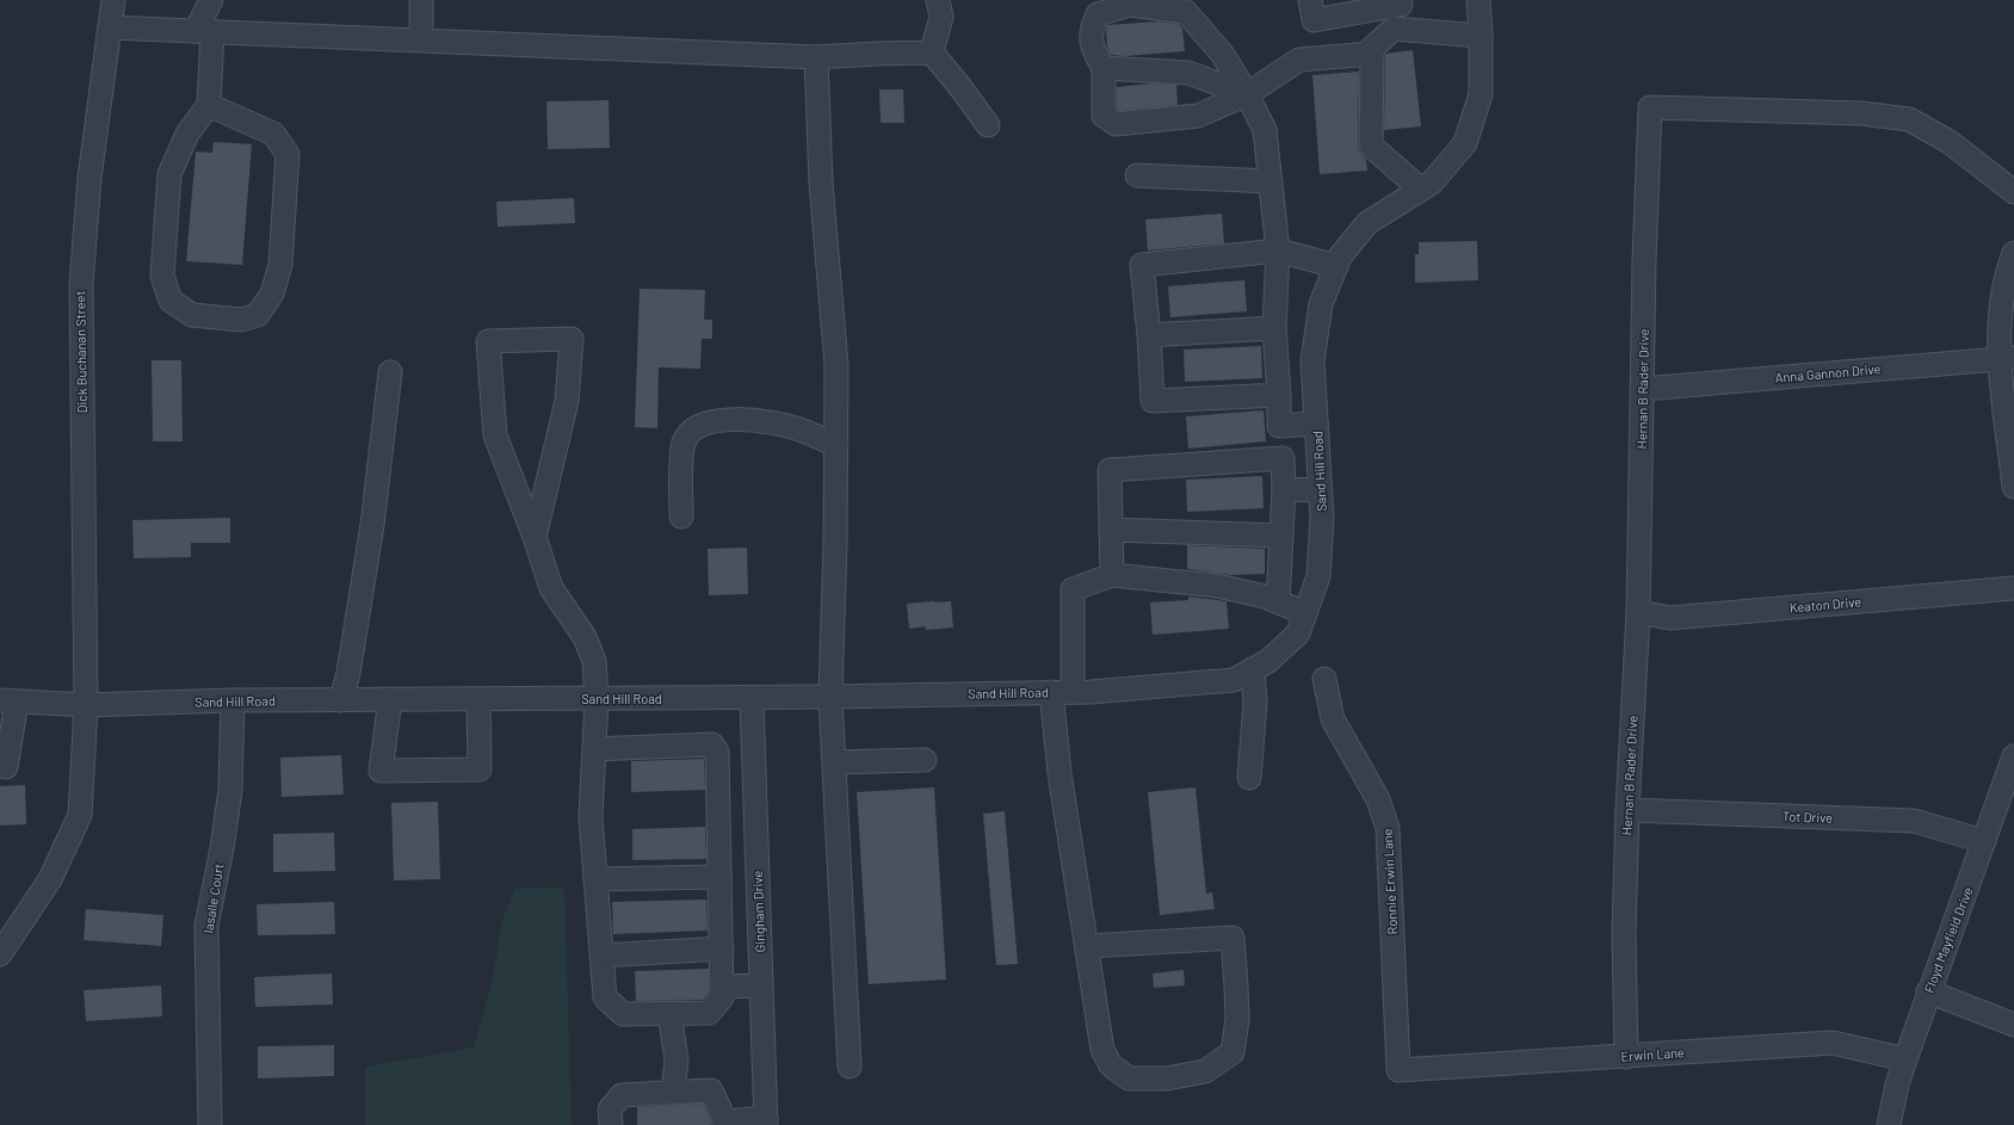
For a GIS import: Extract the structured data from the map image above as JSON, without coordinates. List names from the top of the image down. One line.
{"streets":{"street":["Dick Buchanan Street","Anna Gannon Drive","Hernan B Rader Drive","Sand Hill Road","Keaton Drive","Tot Drive","Ronnie Erwin Lane","lasalle Court","Gingham Drive","Floyd Mayfield Drive","Erwin Lane"]},"crossings":[["Dick Buchanan Street","Sand Hill Road"],["Anna Gannon Drive","Hernan B Rader Drive"],["Hernan B Rader Drive","Keaton Drive"],["Hernan B Rader Drive","Tot Drive"],["Hernan B Rader Drive","Erwin Lane"],["Sand Hill Road","lasalle Court"],["Sand Hill Road","Gingham Drive"],["Tot Drive","Floyd Mayfield Drive"],["Ronnie Erwin Lane","Erwin Lane"],["Floyd Mayfield Drive","Erwin Lane"]]}
